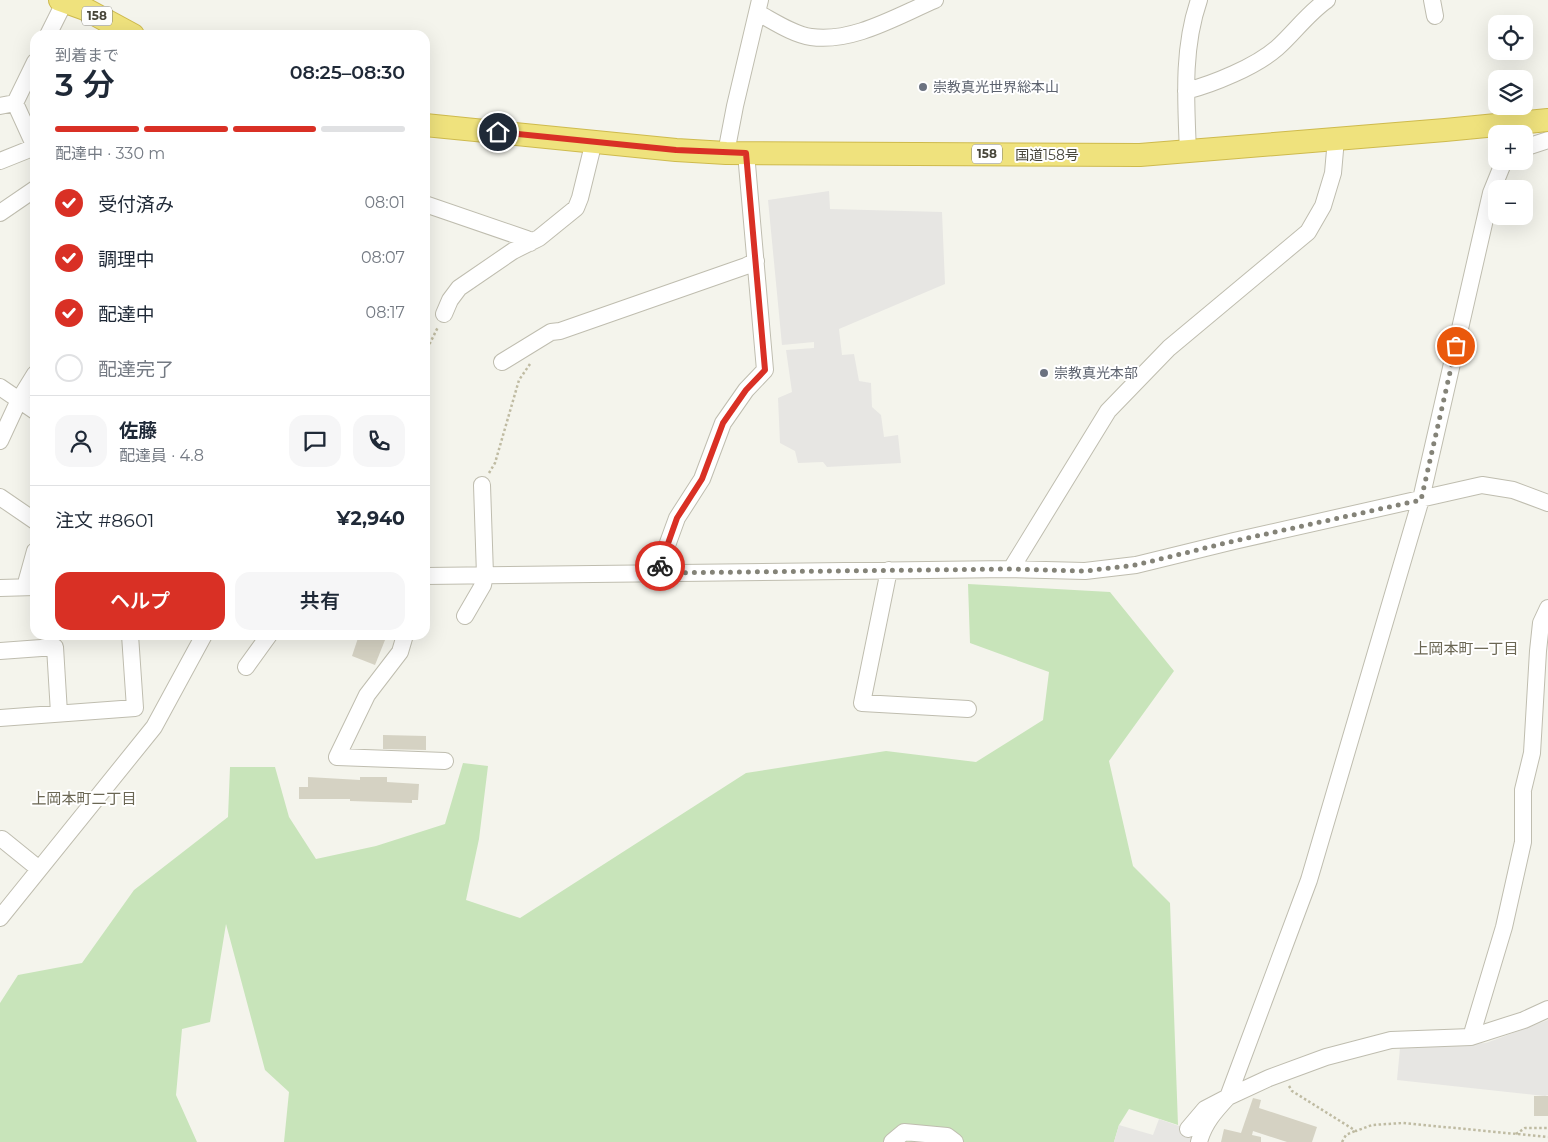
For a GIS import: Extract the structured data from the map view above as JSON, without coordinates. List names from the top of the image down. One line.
{"streets":{"highway":["158","国道158号"]},"districts":["上岡本町一丁目","上岡本町二丁目"],"places":["崇教真光世界総本山","崇教真光本部"],"page":{"map_buttons":["+","−"],"heading":["3 分","到着まで","08:25–08:30"],"panel":["佐藤","配達員 · 4.8","注文 #8601","¥2,940"],"bar":"配達中 · 330 m","list":[["受付済み","08:01"],["調理中","08:07"],["配達中","08:17"],"配達完了"],"buttons":["ヘルプ","共有"]}}
